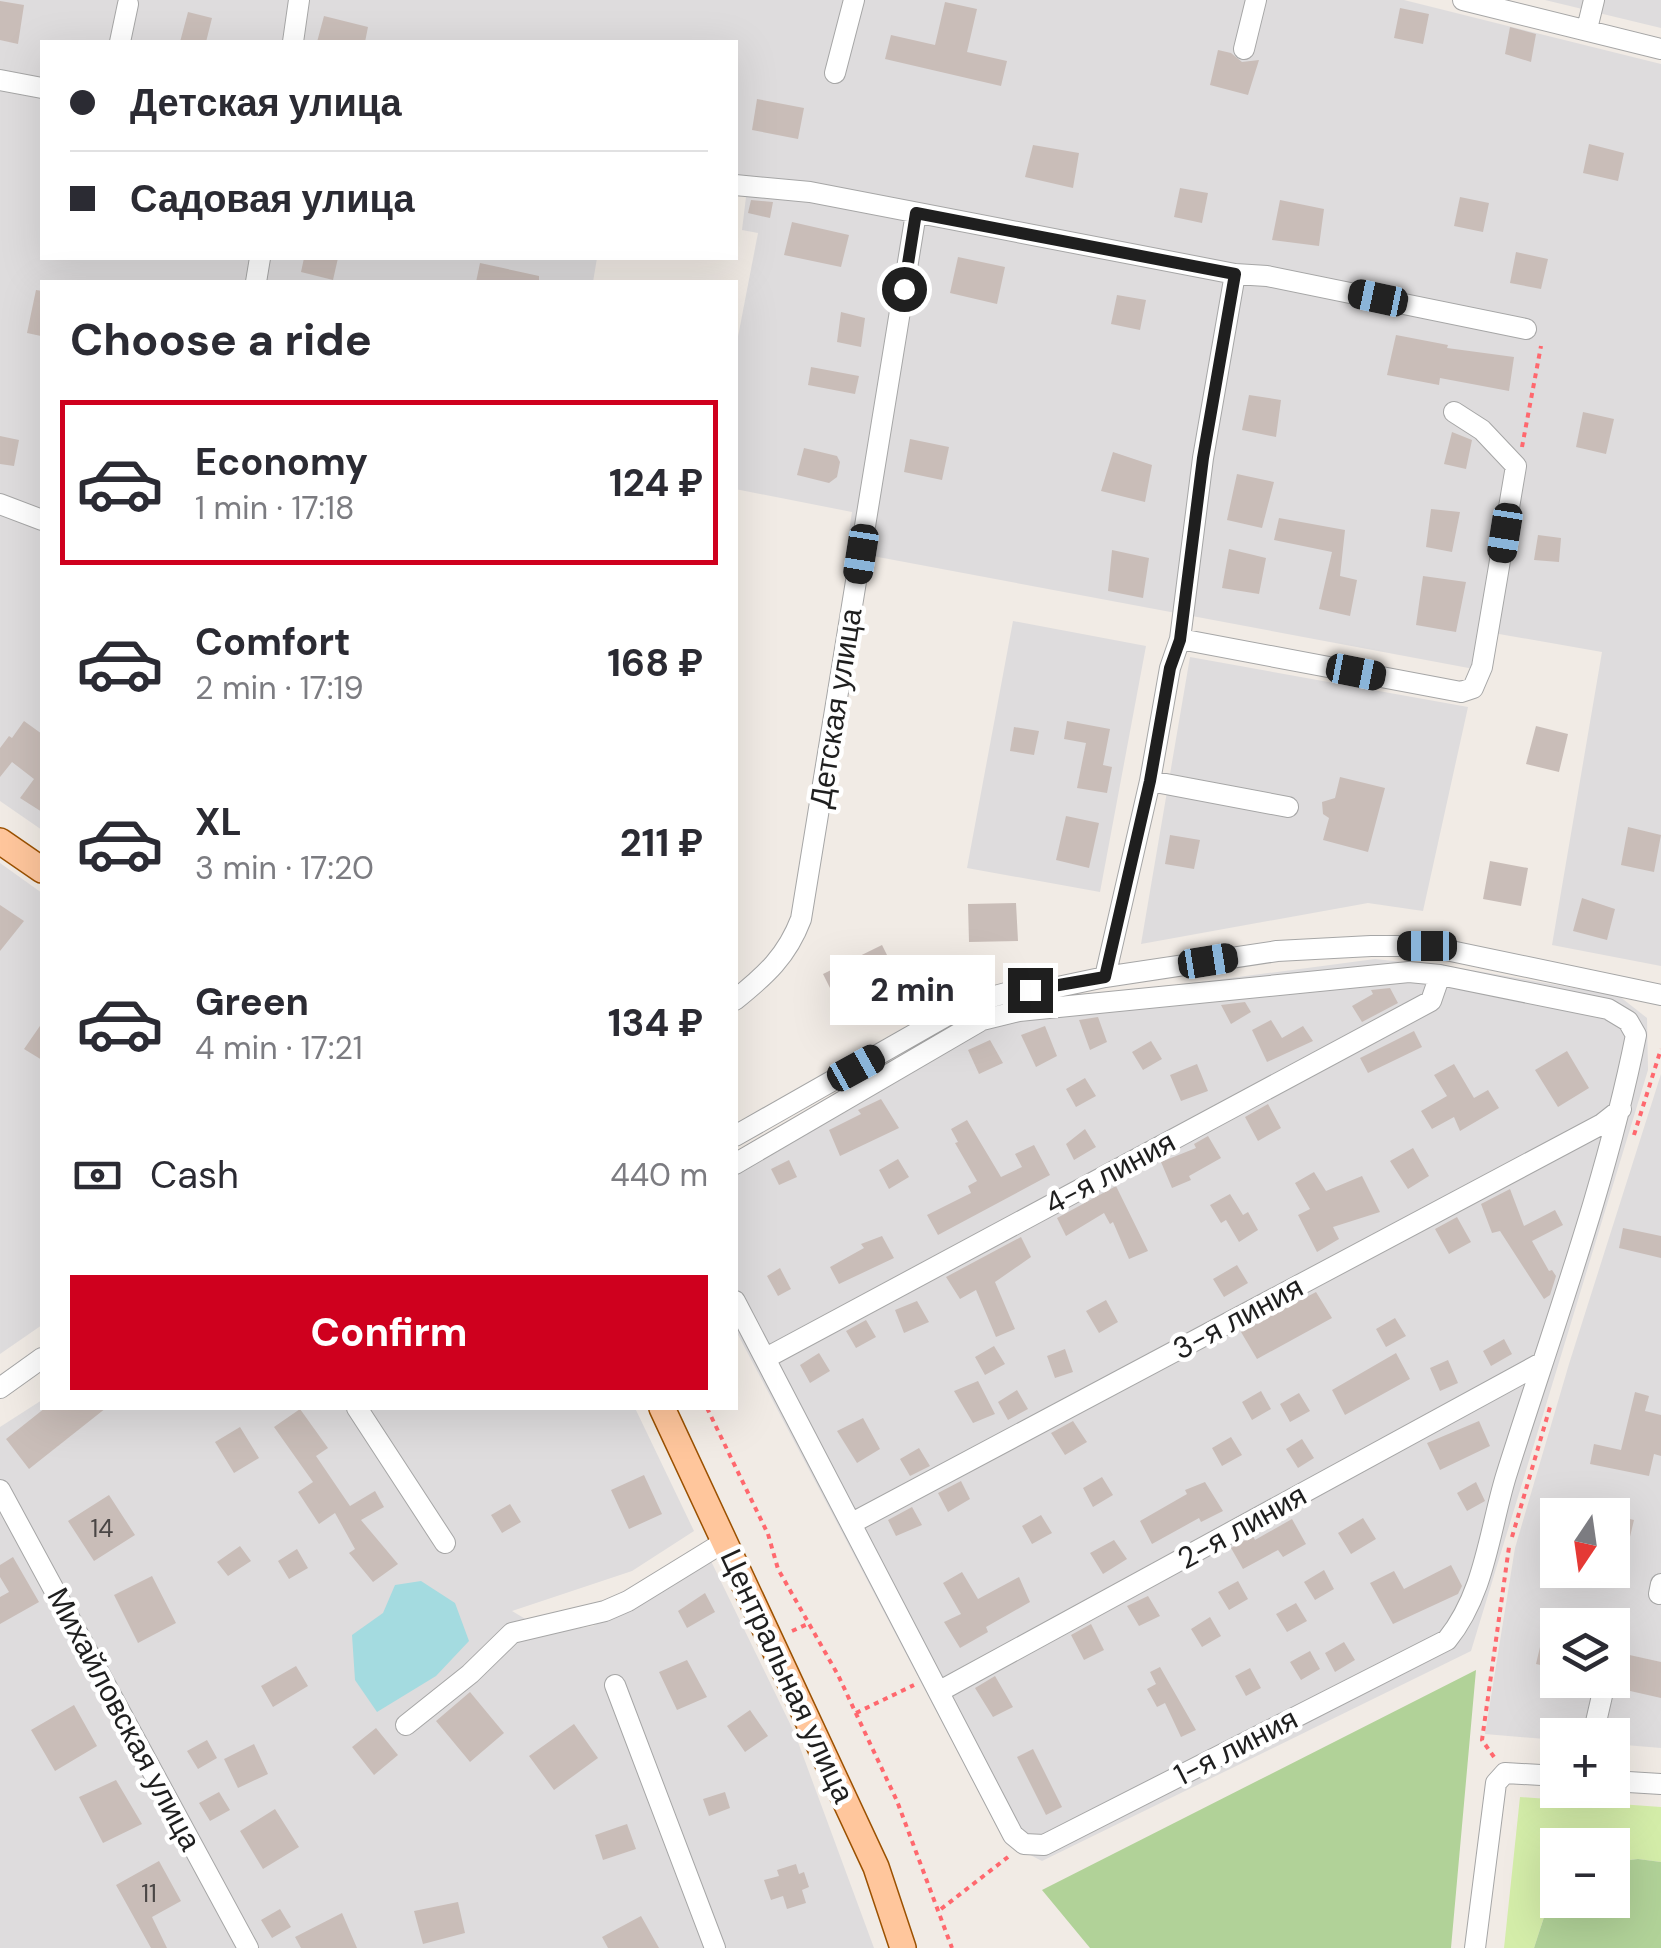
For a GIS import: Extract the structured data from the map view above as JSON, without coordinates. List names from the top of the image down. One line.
{"streets":{"main road":["Центральная улица"],"street":["Детская улица","4-я линия","3-я линия","2-я линия","Михайловская улица","1-я линия"]},"crossings":[["2-я линия","1-я линия"]],"house_numbers":["14","11"],"north":"bottom","page":{"banner":["Детская улица","Садовая улица"],"heading":"Choose a ride","list":[{"name":"Economy","note":"1 min · 17:18","value":"124 ₽"},{"name":"Comfort","note":"2 min · 17:19","value":"168 ₽"},{"name":"XL","note":"3 min · 17:20","value":"211 ₽"},{"name":"Green","note":"4 min · 17:21","value":"134 ₽"}],"bubble":"2 min","pay":["Cash","440 m"],"buttons":"Confirm","map_buttons":["+","−"]}}
